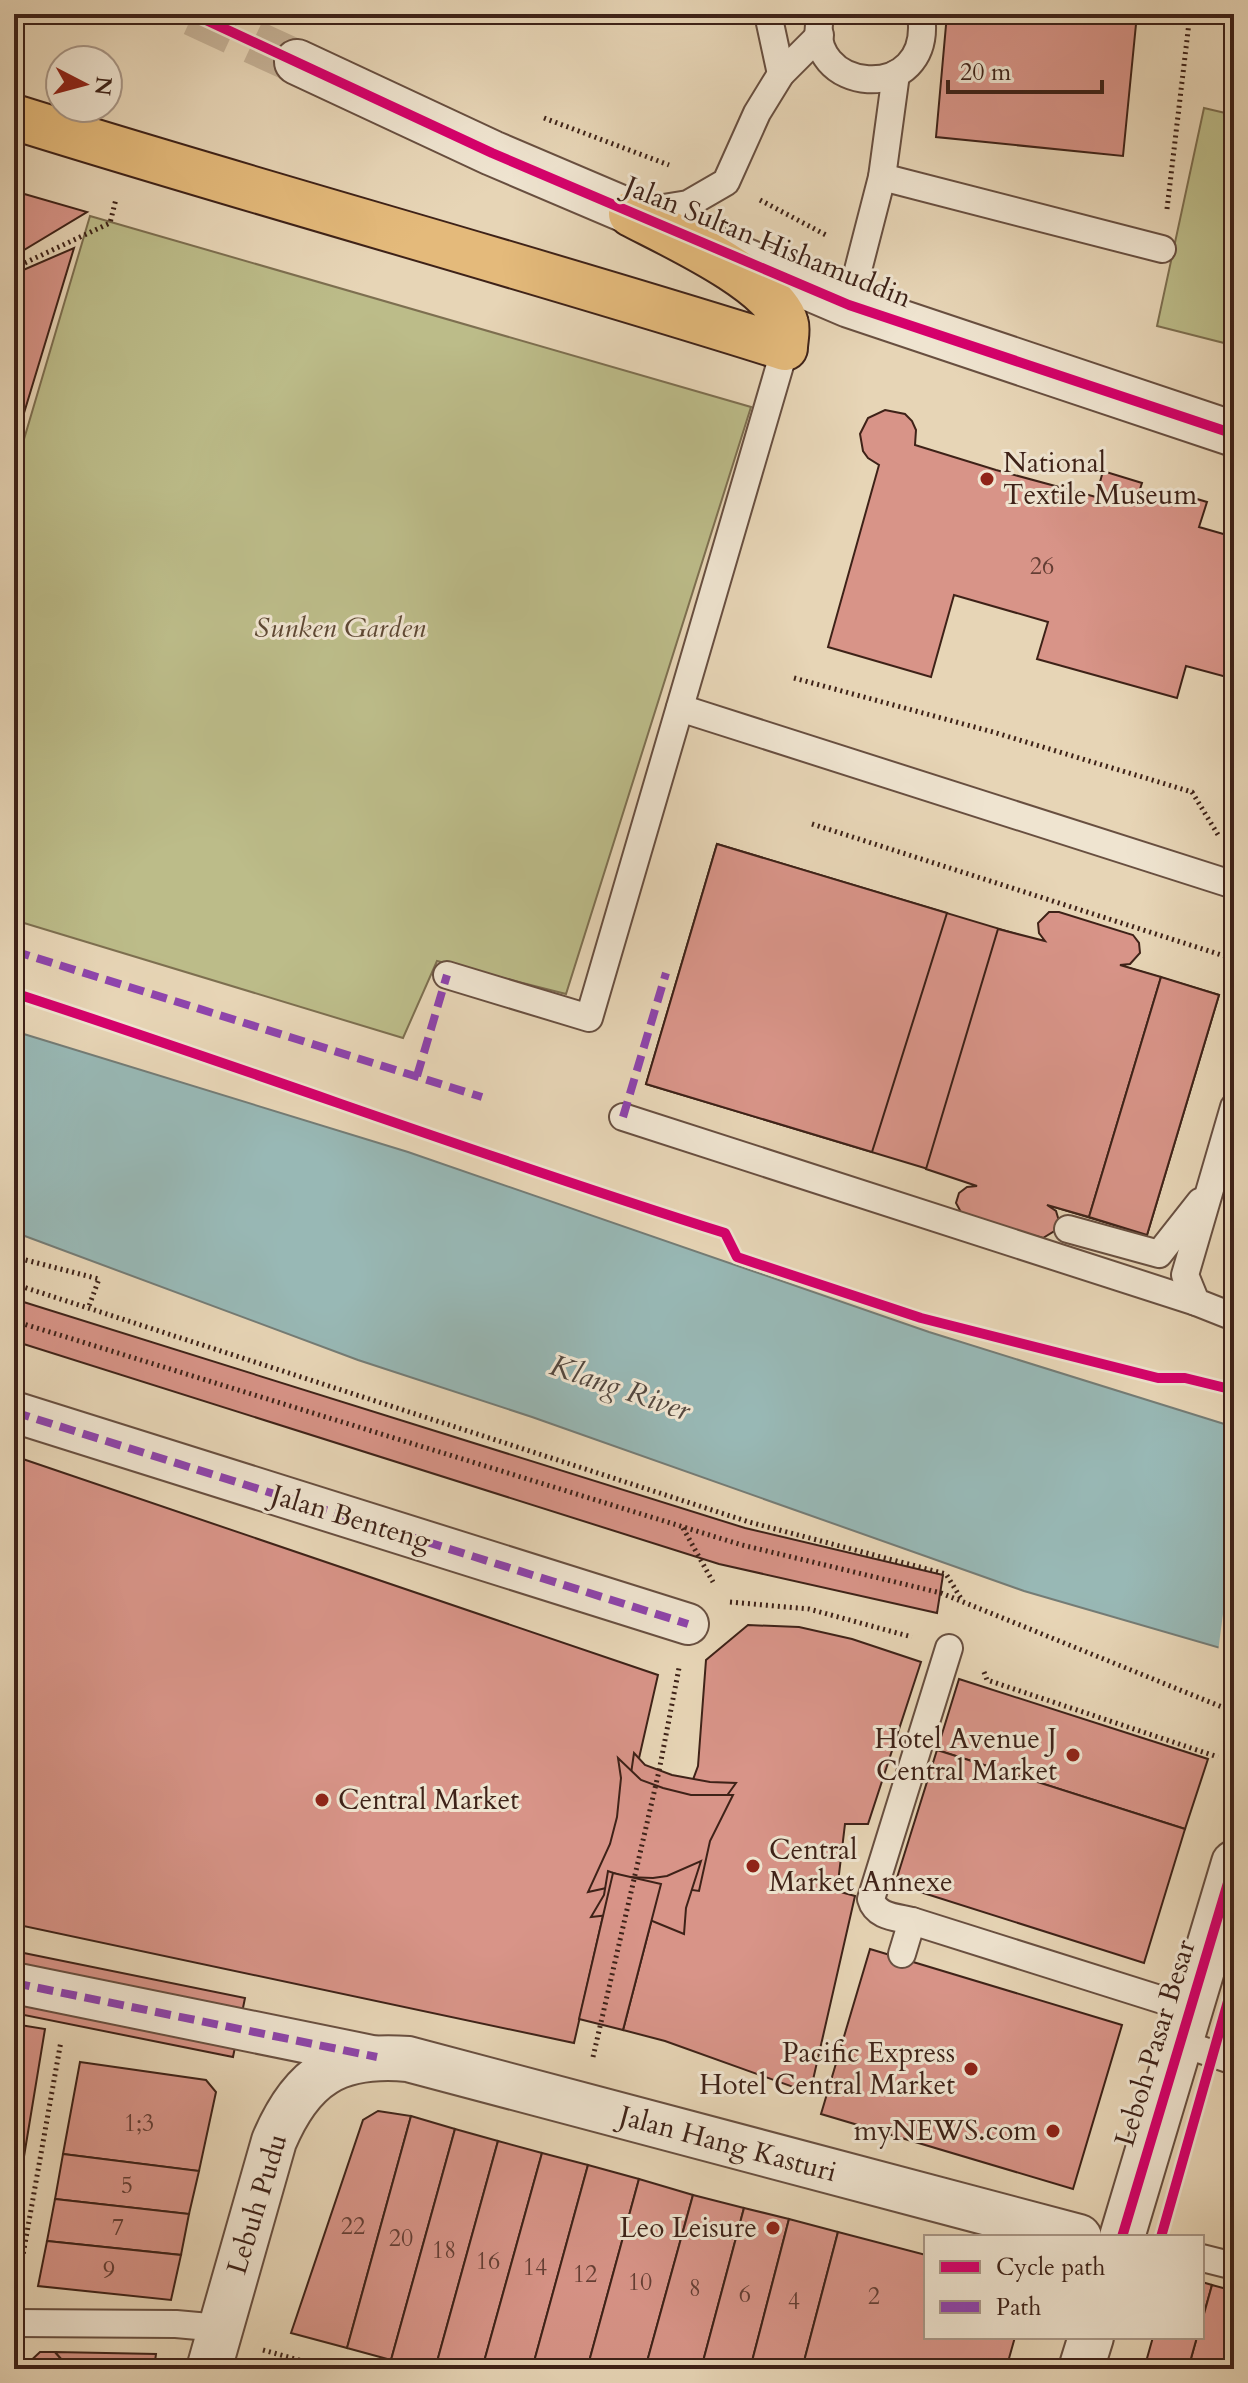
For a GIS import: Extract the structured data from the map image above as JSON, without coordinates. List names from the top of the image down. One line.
{"streets":{"street":["Jalan Sultan Hishamuddin","Jalan Benteng","Leboh Pasar Besar","Jalan Hang Kasturi","Lebuh Pudu"]},"crossings":[["Jalan Hang Kasturi","Lebuh Pudu"]],"water":["Klang River"],"parks":["Sunken Garden"],"places":["National Textile Museum","Hotel Avenue J Central Market","Central Market","Central Market Annexe","Pacific Express Hotel Central Market","myNEWS.com","Leo Leisure"],"house_numbers":["26","1;3","5","22","7","20","18","16","14","9","12","10","8","6","2","4"],"legend":["Cycle path","Path"],"scale_bar":"20 m","north":"right"}
